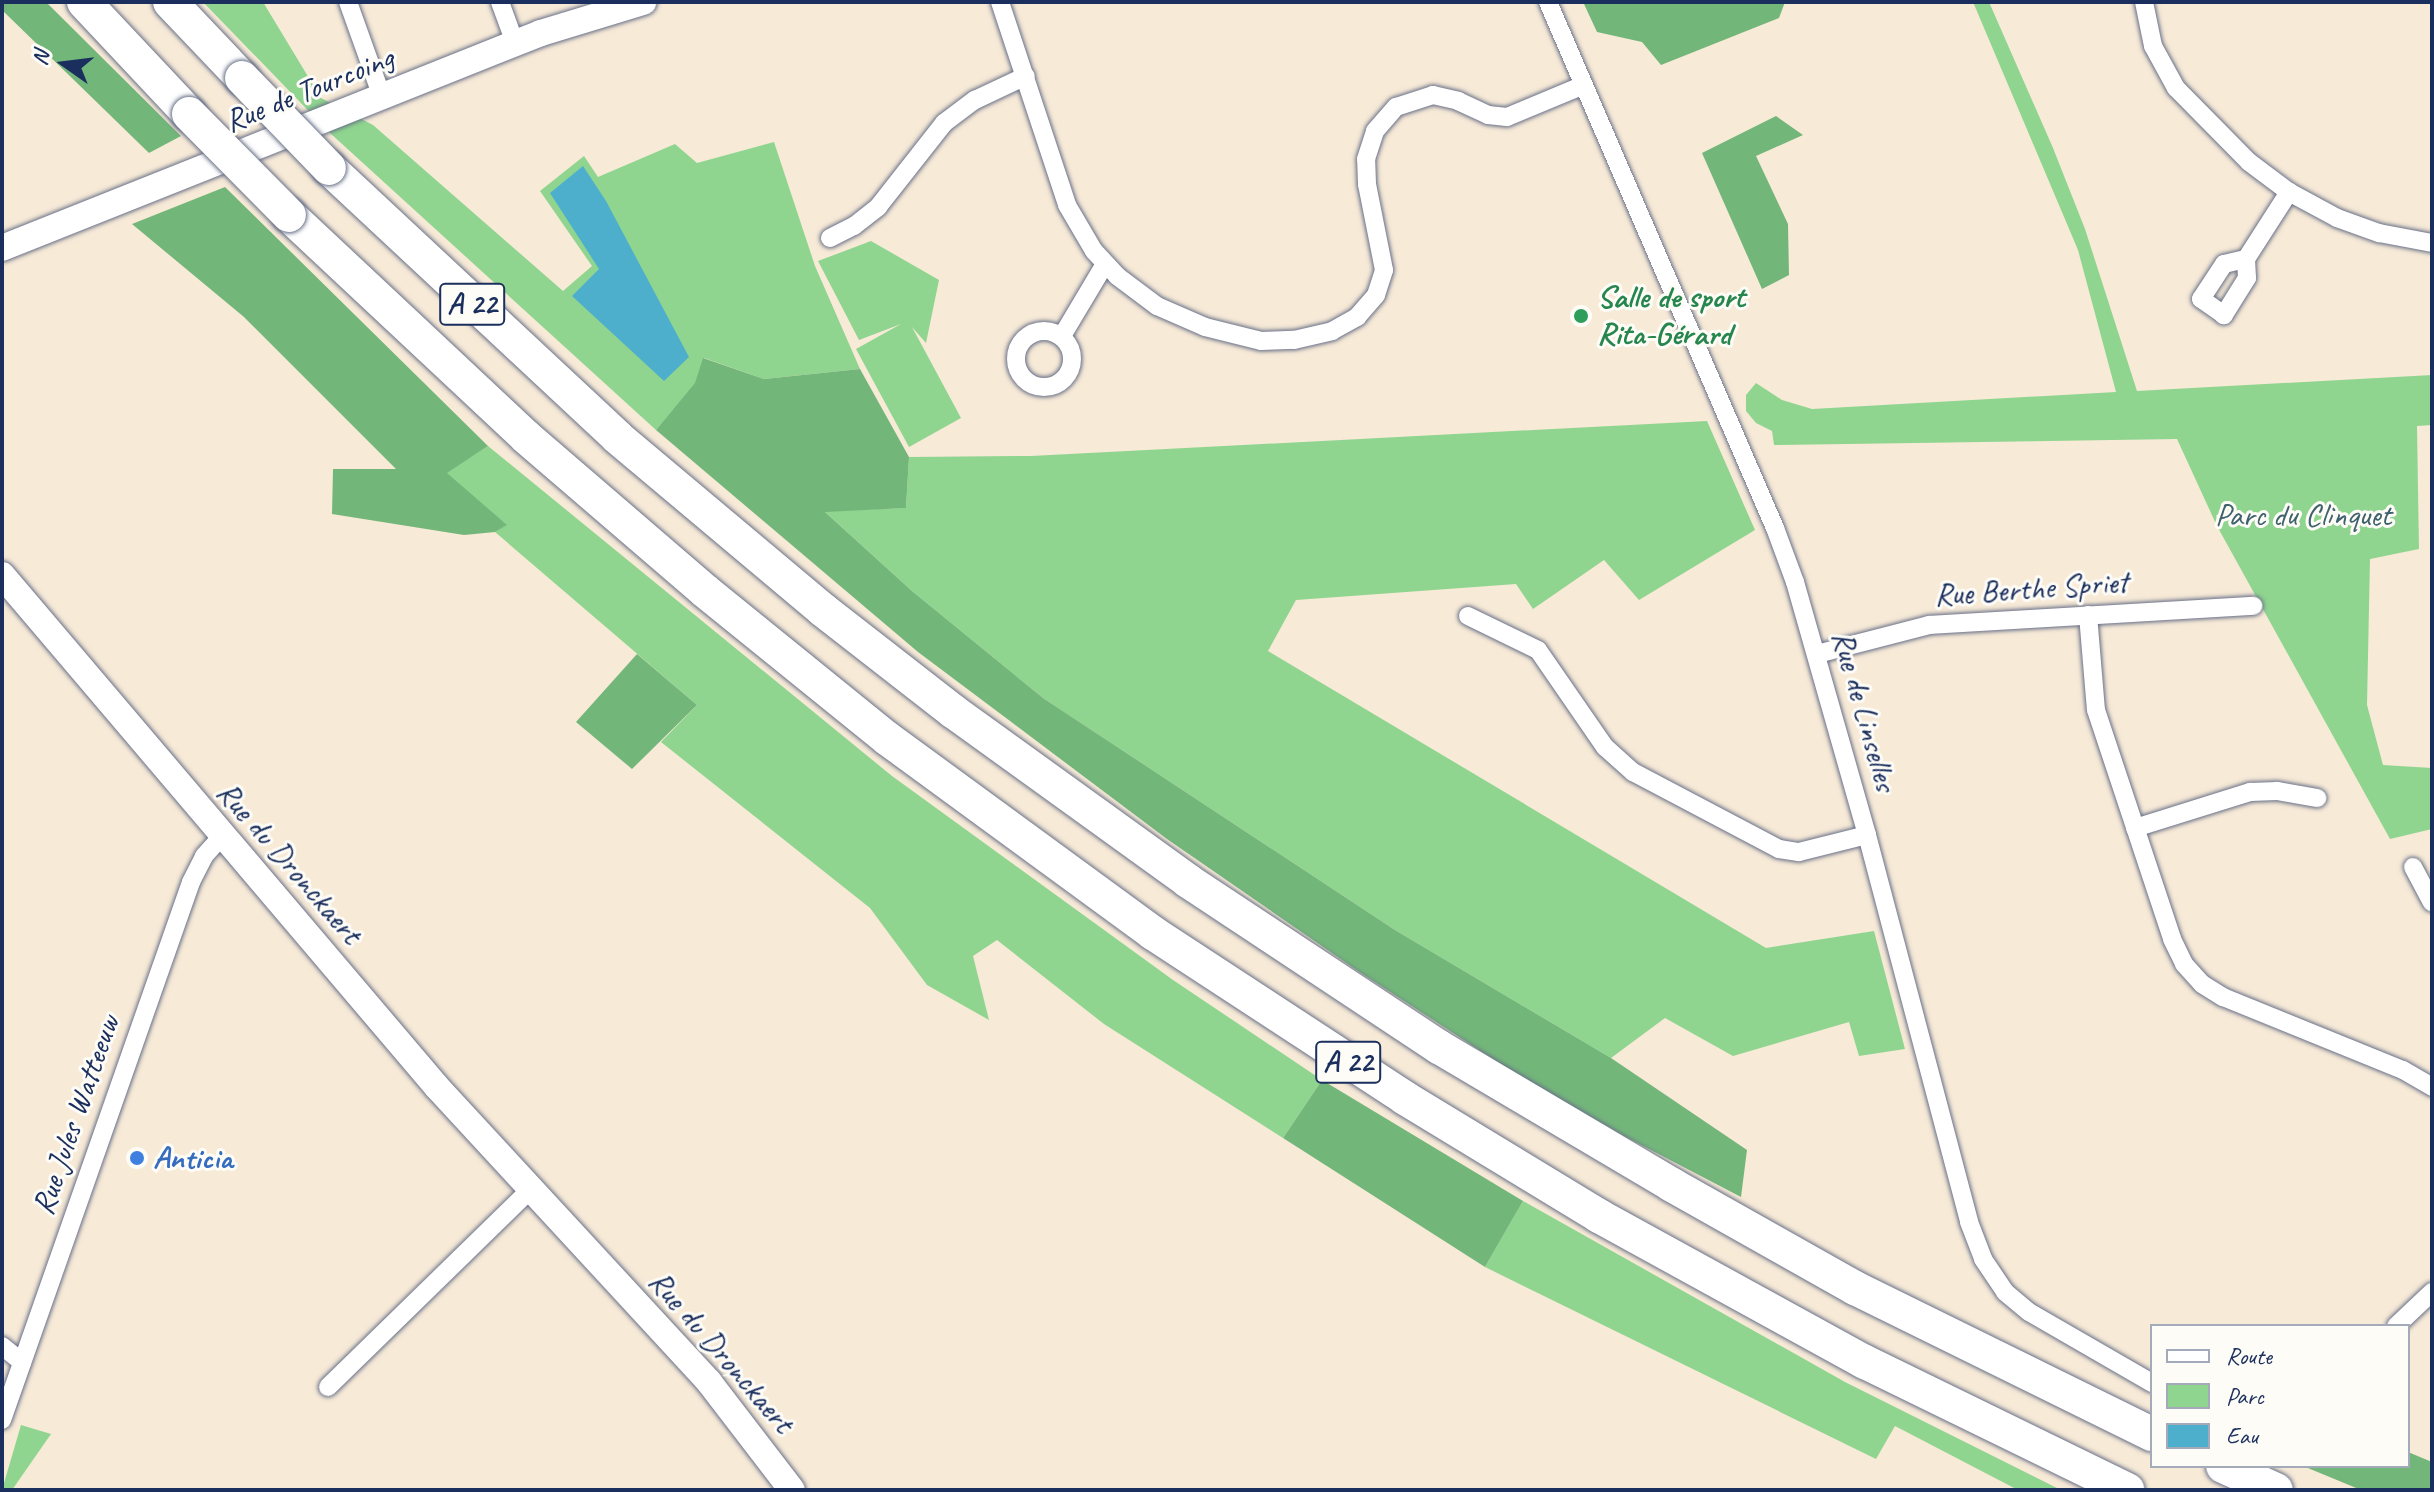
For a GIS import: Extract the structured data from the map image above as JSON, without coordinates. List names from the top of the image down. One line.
{"streets":{"highway":["A 22"],"main road":["Rue de Tourcoing","Rue du Dronckaert"],"street":["Rue Berthe Spriet","Rue de Linselles","Rue Jules Watteeuw"]},"crossings":[["Rue Berthe Spriet","Rue de Linselles"],["Rue du Dronckaert","Rue Jules Watteeuw"]],"parks":["Parc du Clinquet"],"places":["Salle de sport Rita-Gérard","Anticia"],"legend":["Route","Parc","Eau"],"north":"left"}
